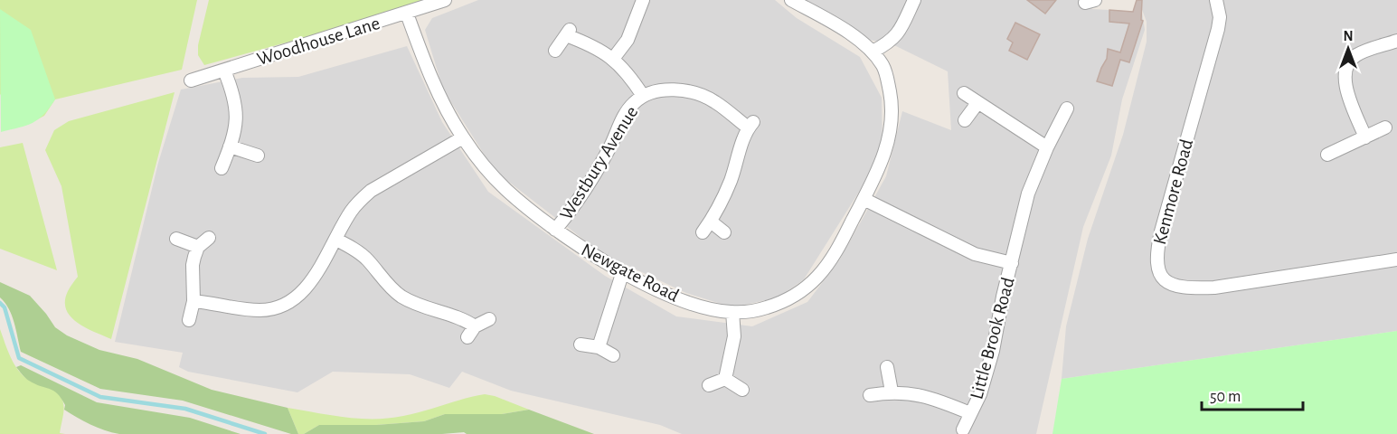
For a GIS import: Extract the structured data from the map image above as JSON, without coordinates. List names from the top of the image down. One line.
{"streets":{"street":["Woodhouse Lane","Westbury Avenue","Kenmore Road","Newgate Road","Little Brook Road"]},"crossings":[["Woodhouse Lane","Newgate Road"],["Westbury Avenue","Newgate Road"],["Newgate Road","Little Brook Road"]],"scale_bar":"50 m","north":"top"}
